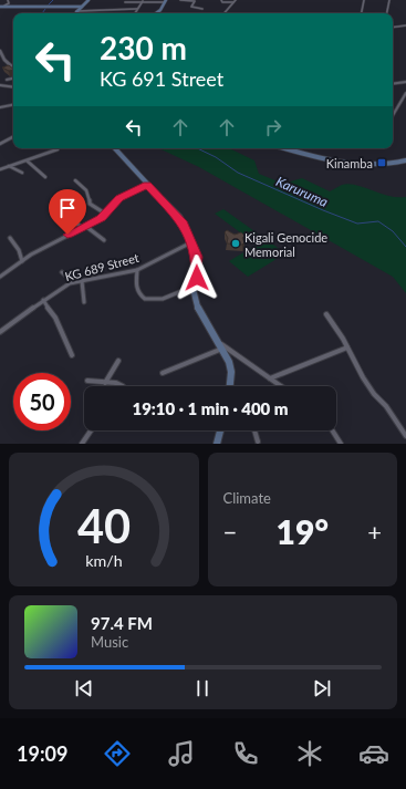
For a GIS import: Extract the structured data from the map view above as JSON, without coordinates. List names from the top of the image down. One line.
{"streets":{"street":["KG 689 Street"]},"water":["Karuruma"],"places":{"transit":["Kinamba"],"other":["Kigali Genocide Memorial"]},"page":{"turn":["230 m","KG 691 Street"],"limit":"50","trip":"19:10 · 1 min · 400 m","tile":"Climate","heat":["−","19°","+"],"song":["97.4 FM","Music"],"tabs":"19:09","gauge":["40","km/h"]}}
